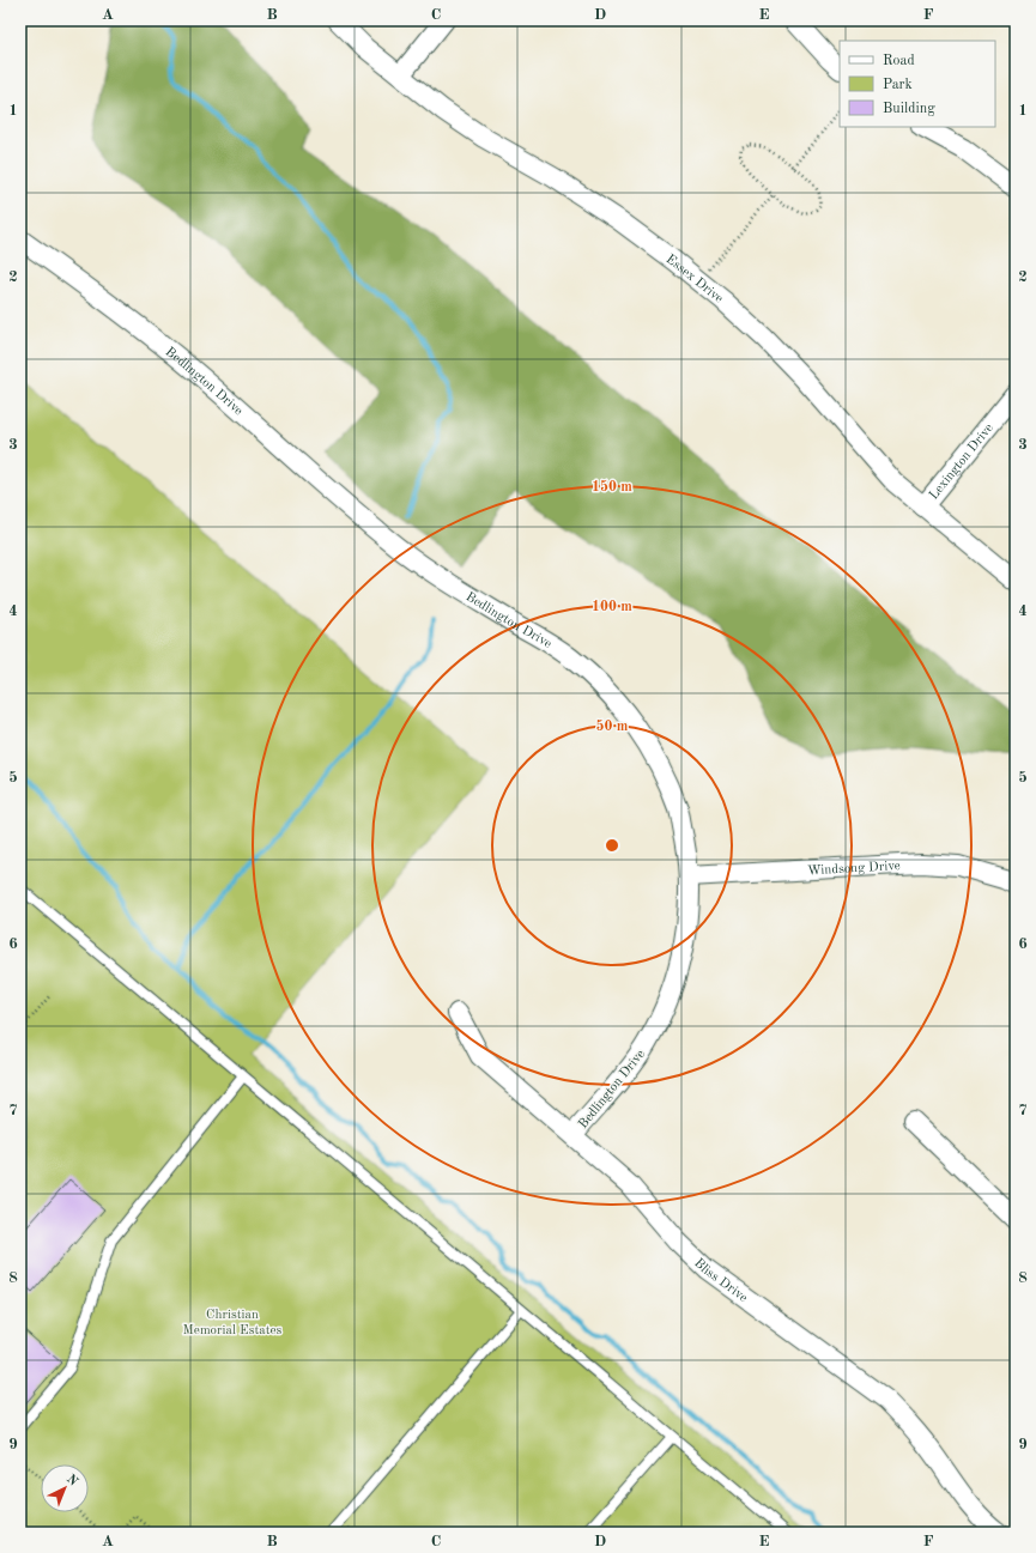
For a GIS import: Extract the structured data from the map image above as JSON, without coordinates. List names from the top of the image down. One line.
{"streets":{"street":["Essex Drive","Bedlington Drive","Lexington Drive","Windsong Drive","Bliss Drive"]},"crossings":[["Essex Drive","Lexington Drive"],["Bedlington Drive","Windsong Drive"],["Bedlington Drive","Bliss Drive"]],"parks":["Christian Memorial Estates"],"legend":["Road","Park","Building"],"north":"top right","grid":{"columns":["A","B","C","D","E","F"],"rows":["1","2","3","4","5","6","7","8","9"]},"rings":["150 m","100 m","50 m"]}
